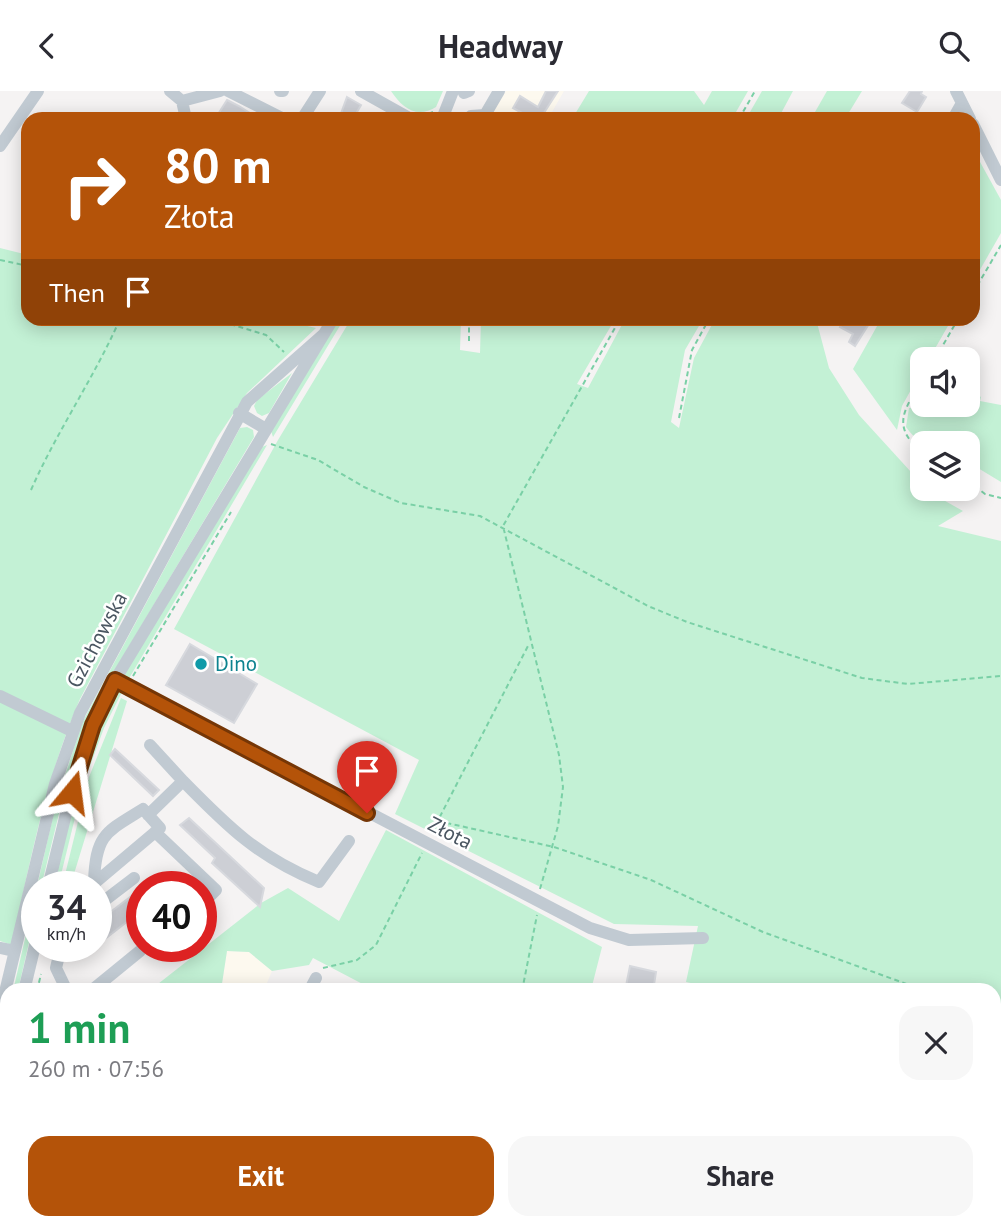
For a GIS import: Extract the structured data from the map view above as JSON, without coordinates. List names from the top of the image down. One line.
{"streets":{"street":["Gzichowska","Złota"]},"crossings":[["Gzichowska","Złota"]],"places":["Dino"],"page":{"header":"Headway","turn":["80 m","Złota"],"then":"Then","speed":"34 km/h","limit":"40","heading":["1 min","260 m · 07:56"],"buttons":["Exit","Share"]}}
